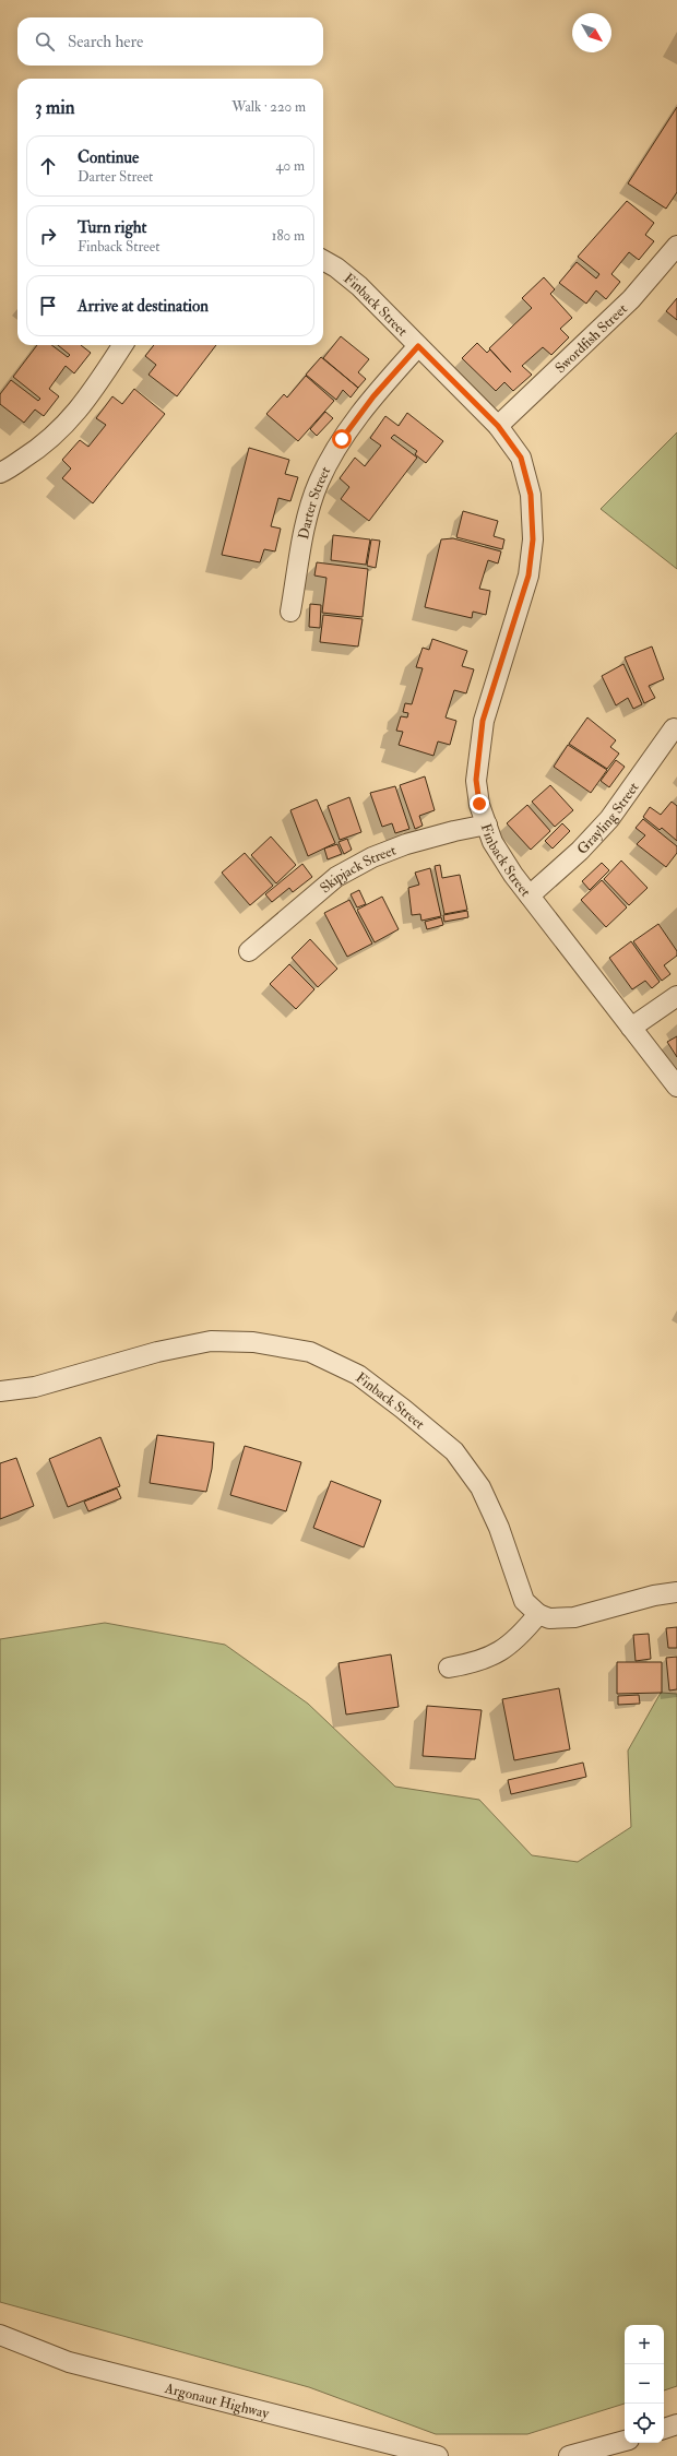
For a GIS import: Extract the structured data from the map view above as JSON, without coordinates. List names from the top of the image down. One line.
{"streets":{"street":["Finback Street","Swordfish Street","Darter Street","Grayling Street","Skipjack Street","Argonaut Highway"]},"crossings":[["Finback Street","Swordfish Street"],["Finback Street","Darter Street"],["Finback Street","Grayling Street"],["Finback Street","Skipjack Street"]],"north":"bottom right","page":{"search":"Search here","heading":["3 min","Walk · 220 m"],"list":[["Continue","Darter Street","40 m"],["Turn right","Finback Street","180 m"],"Arrive at destination"],"map_buttons":["+","−"]}}
